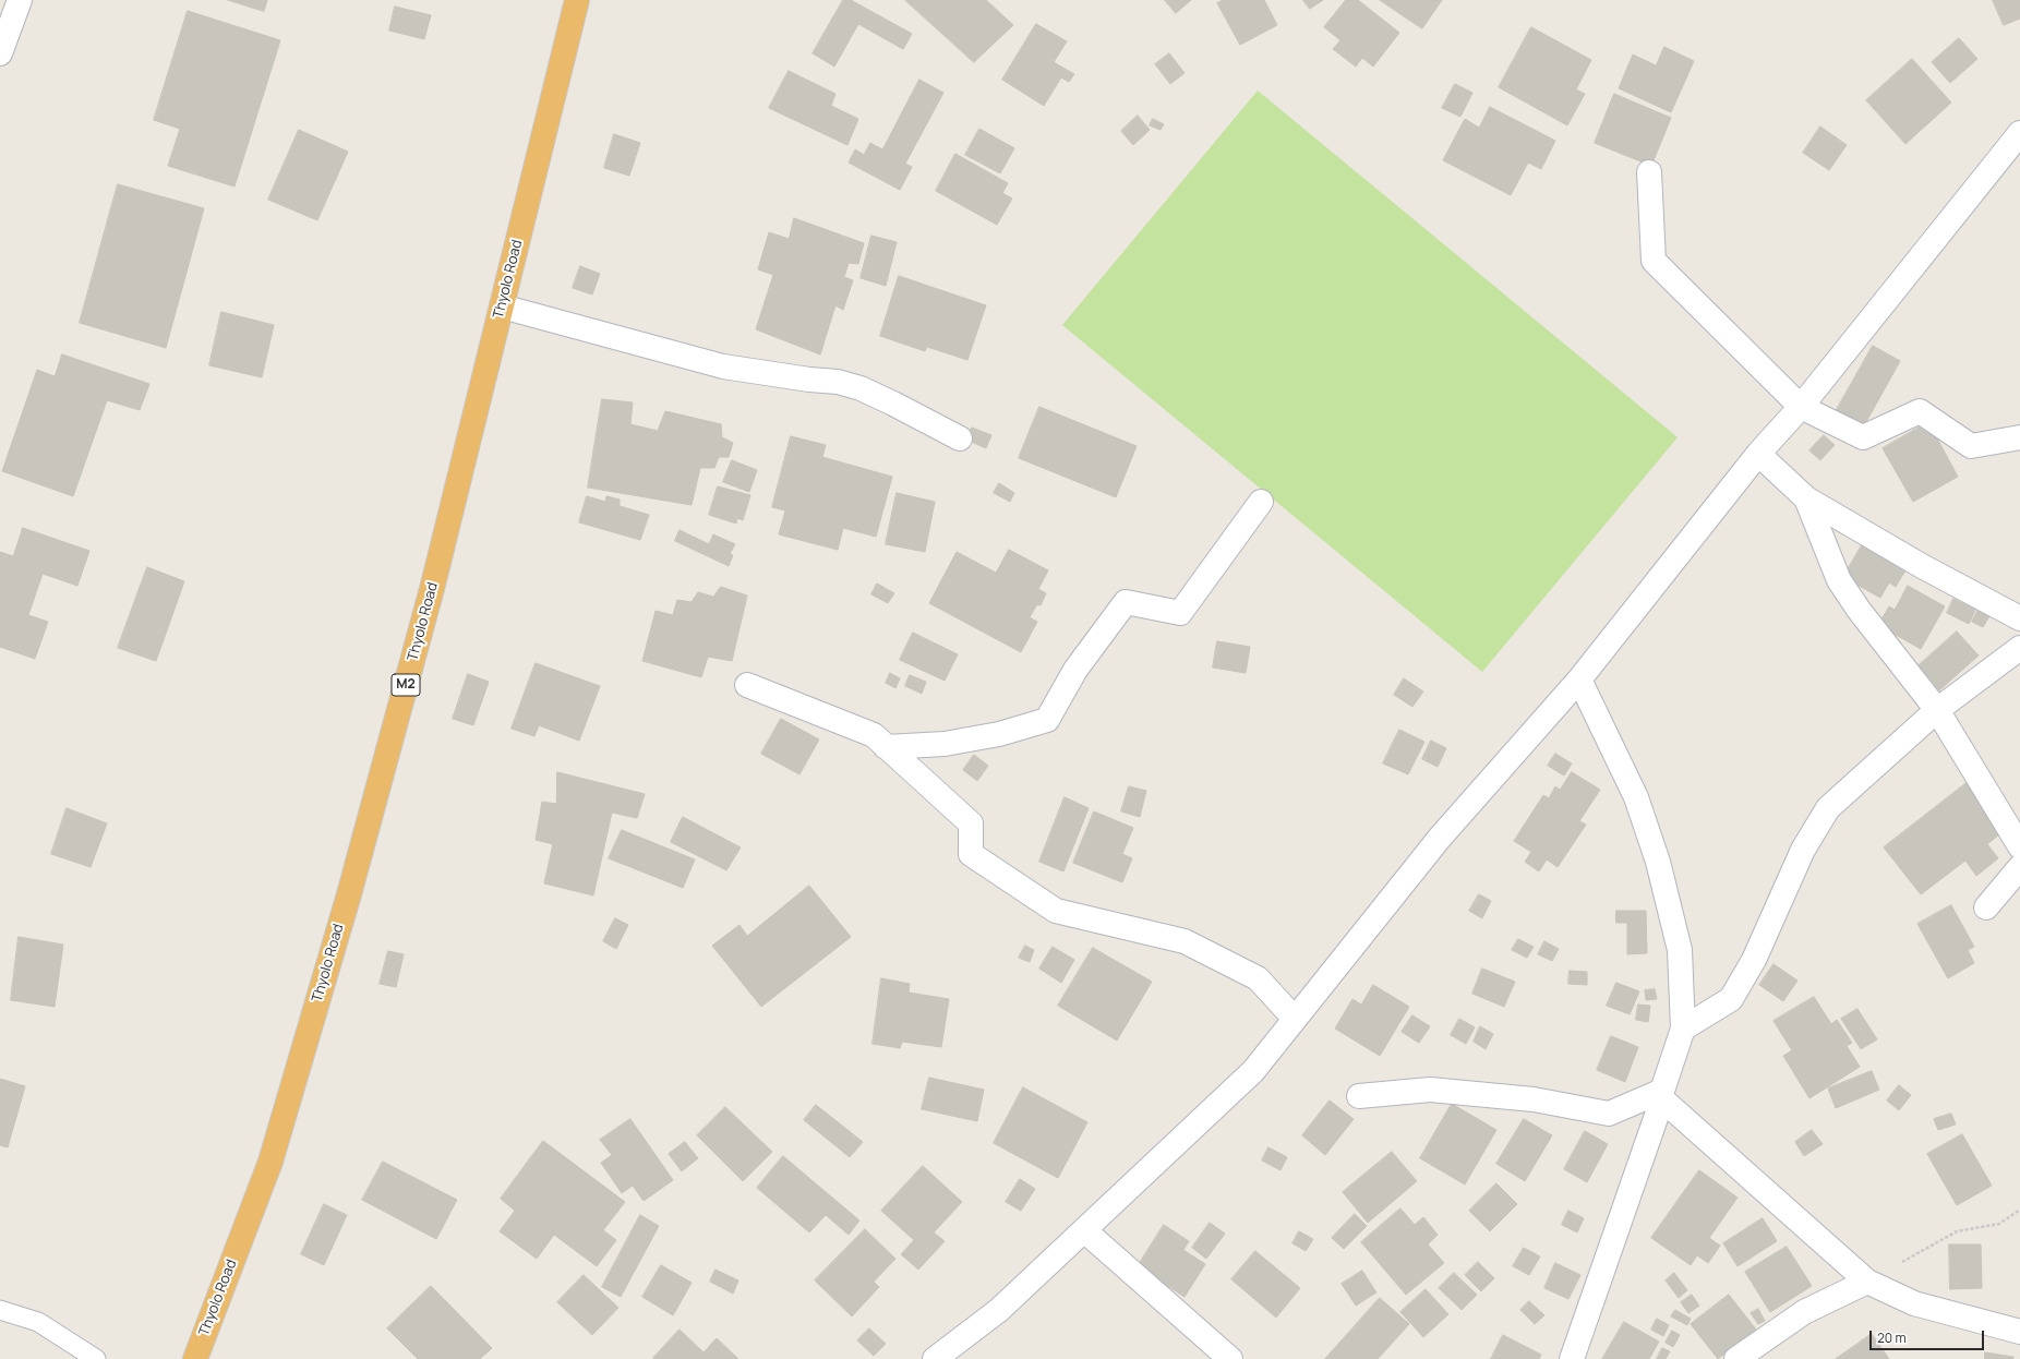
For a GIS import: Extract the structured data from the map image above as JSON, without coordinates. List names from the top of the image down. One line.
{"streets":{"highway":["Thyolo Road","M2"]},"scale_bar":"20 m"}
